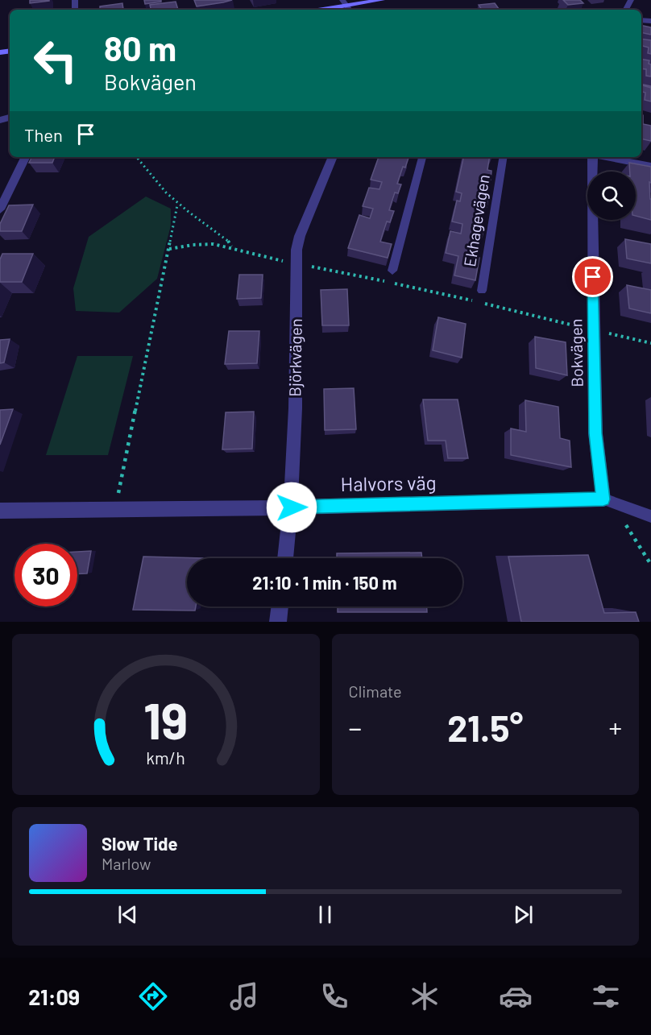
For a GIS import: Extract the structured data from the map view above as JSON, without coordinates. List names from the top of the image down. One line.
{"streets":{"street":["Bokvägen","Björkvägen","Halvors väg"],"lane":["Ekhagevägen"]},"crossings":[["Bokvägen","Halvors väg"],["Björkvägen","Halvors väg"]],"page":{"turn":["80 m","Bokvägen"],"then":"Then","limit":"30","trip":"21:10 · 1 min · 150 m","tile":"Climate","heat":["−","21.5°","+"],"song":["Slow Tide","Marlow"],"tabs":"21:09","gauge":["19","km/h"]}}
